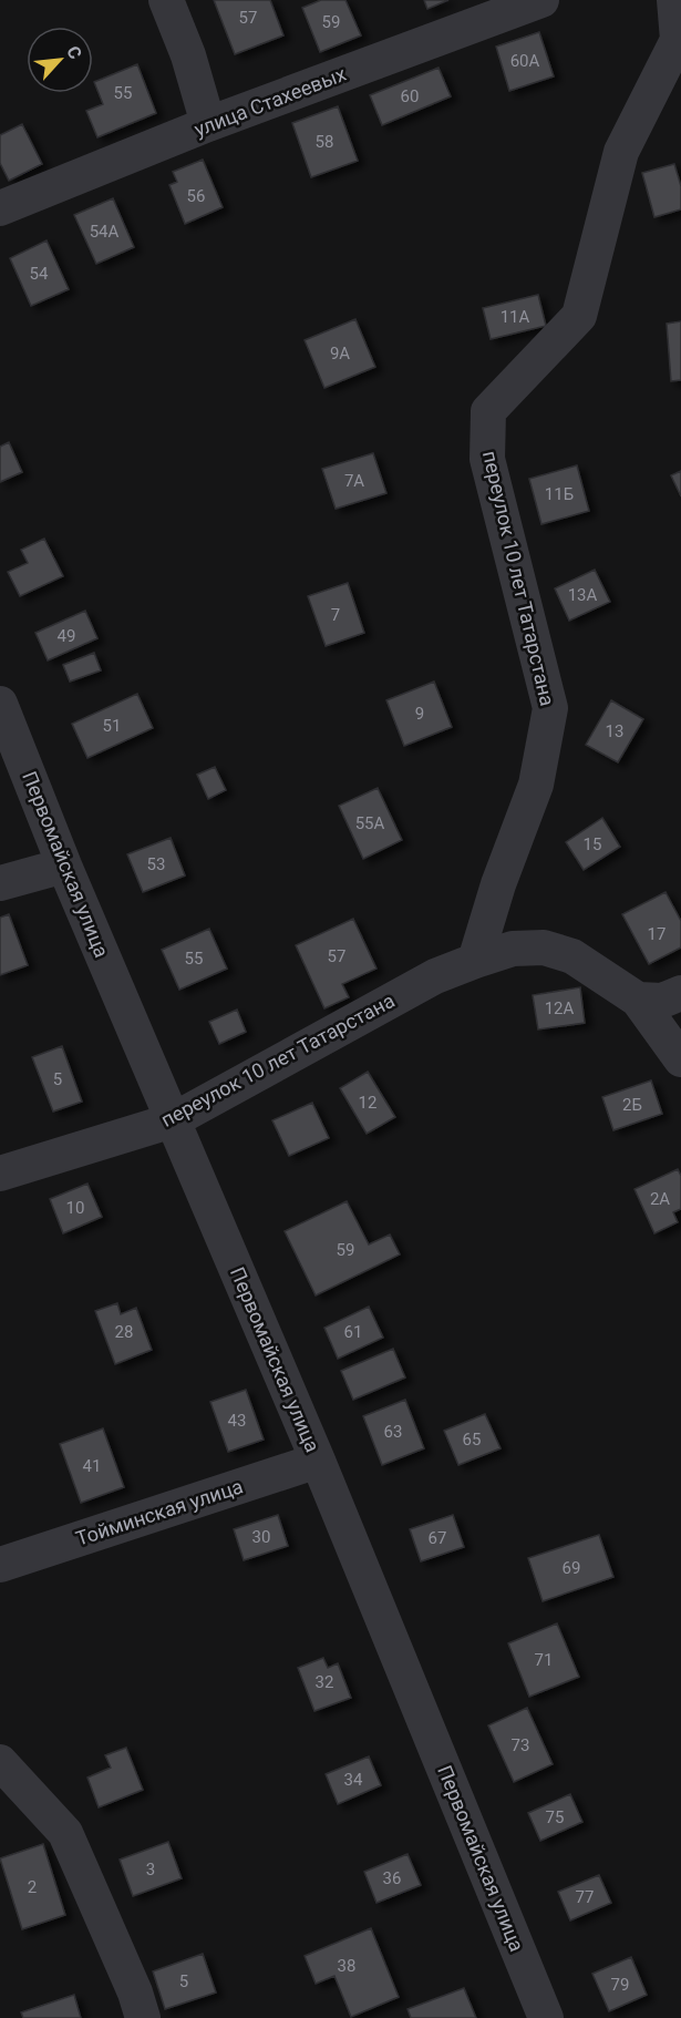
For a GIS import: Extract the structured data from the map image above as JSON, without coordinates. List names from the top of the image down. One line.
{"streets":{"street":["улица Стахеевых","переулок 10 лет Татарстана","Первомайская улица","Тойминская улица"]},"crossings":[["переулок 10 лет Татарстана","Первомайская улица"],["Первомайская улица","Тойминская улица"]],"house_numbers":["57","59","60А","55","60","58","56","54А","54","11А","9А","7А","11Б","13А","7","49","9","51","13","55А","15","53","17","57","55","12А","5","12","2Б","2А","10","59","28","61","43","63","65","41","30","67","69","71","32","73","34","75","3","36","2","77","38","5","79"],"north":"top right"}
